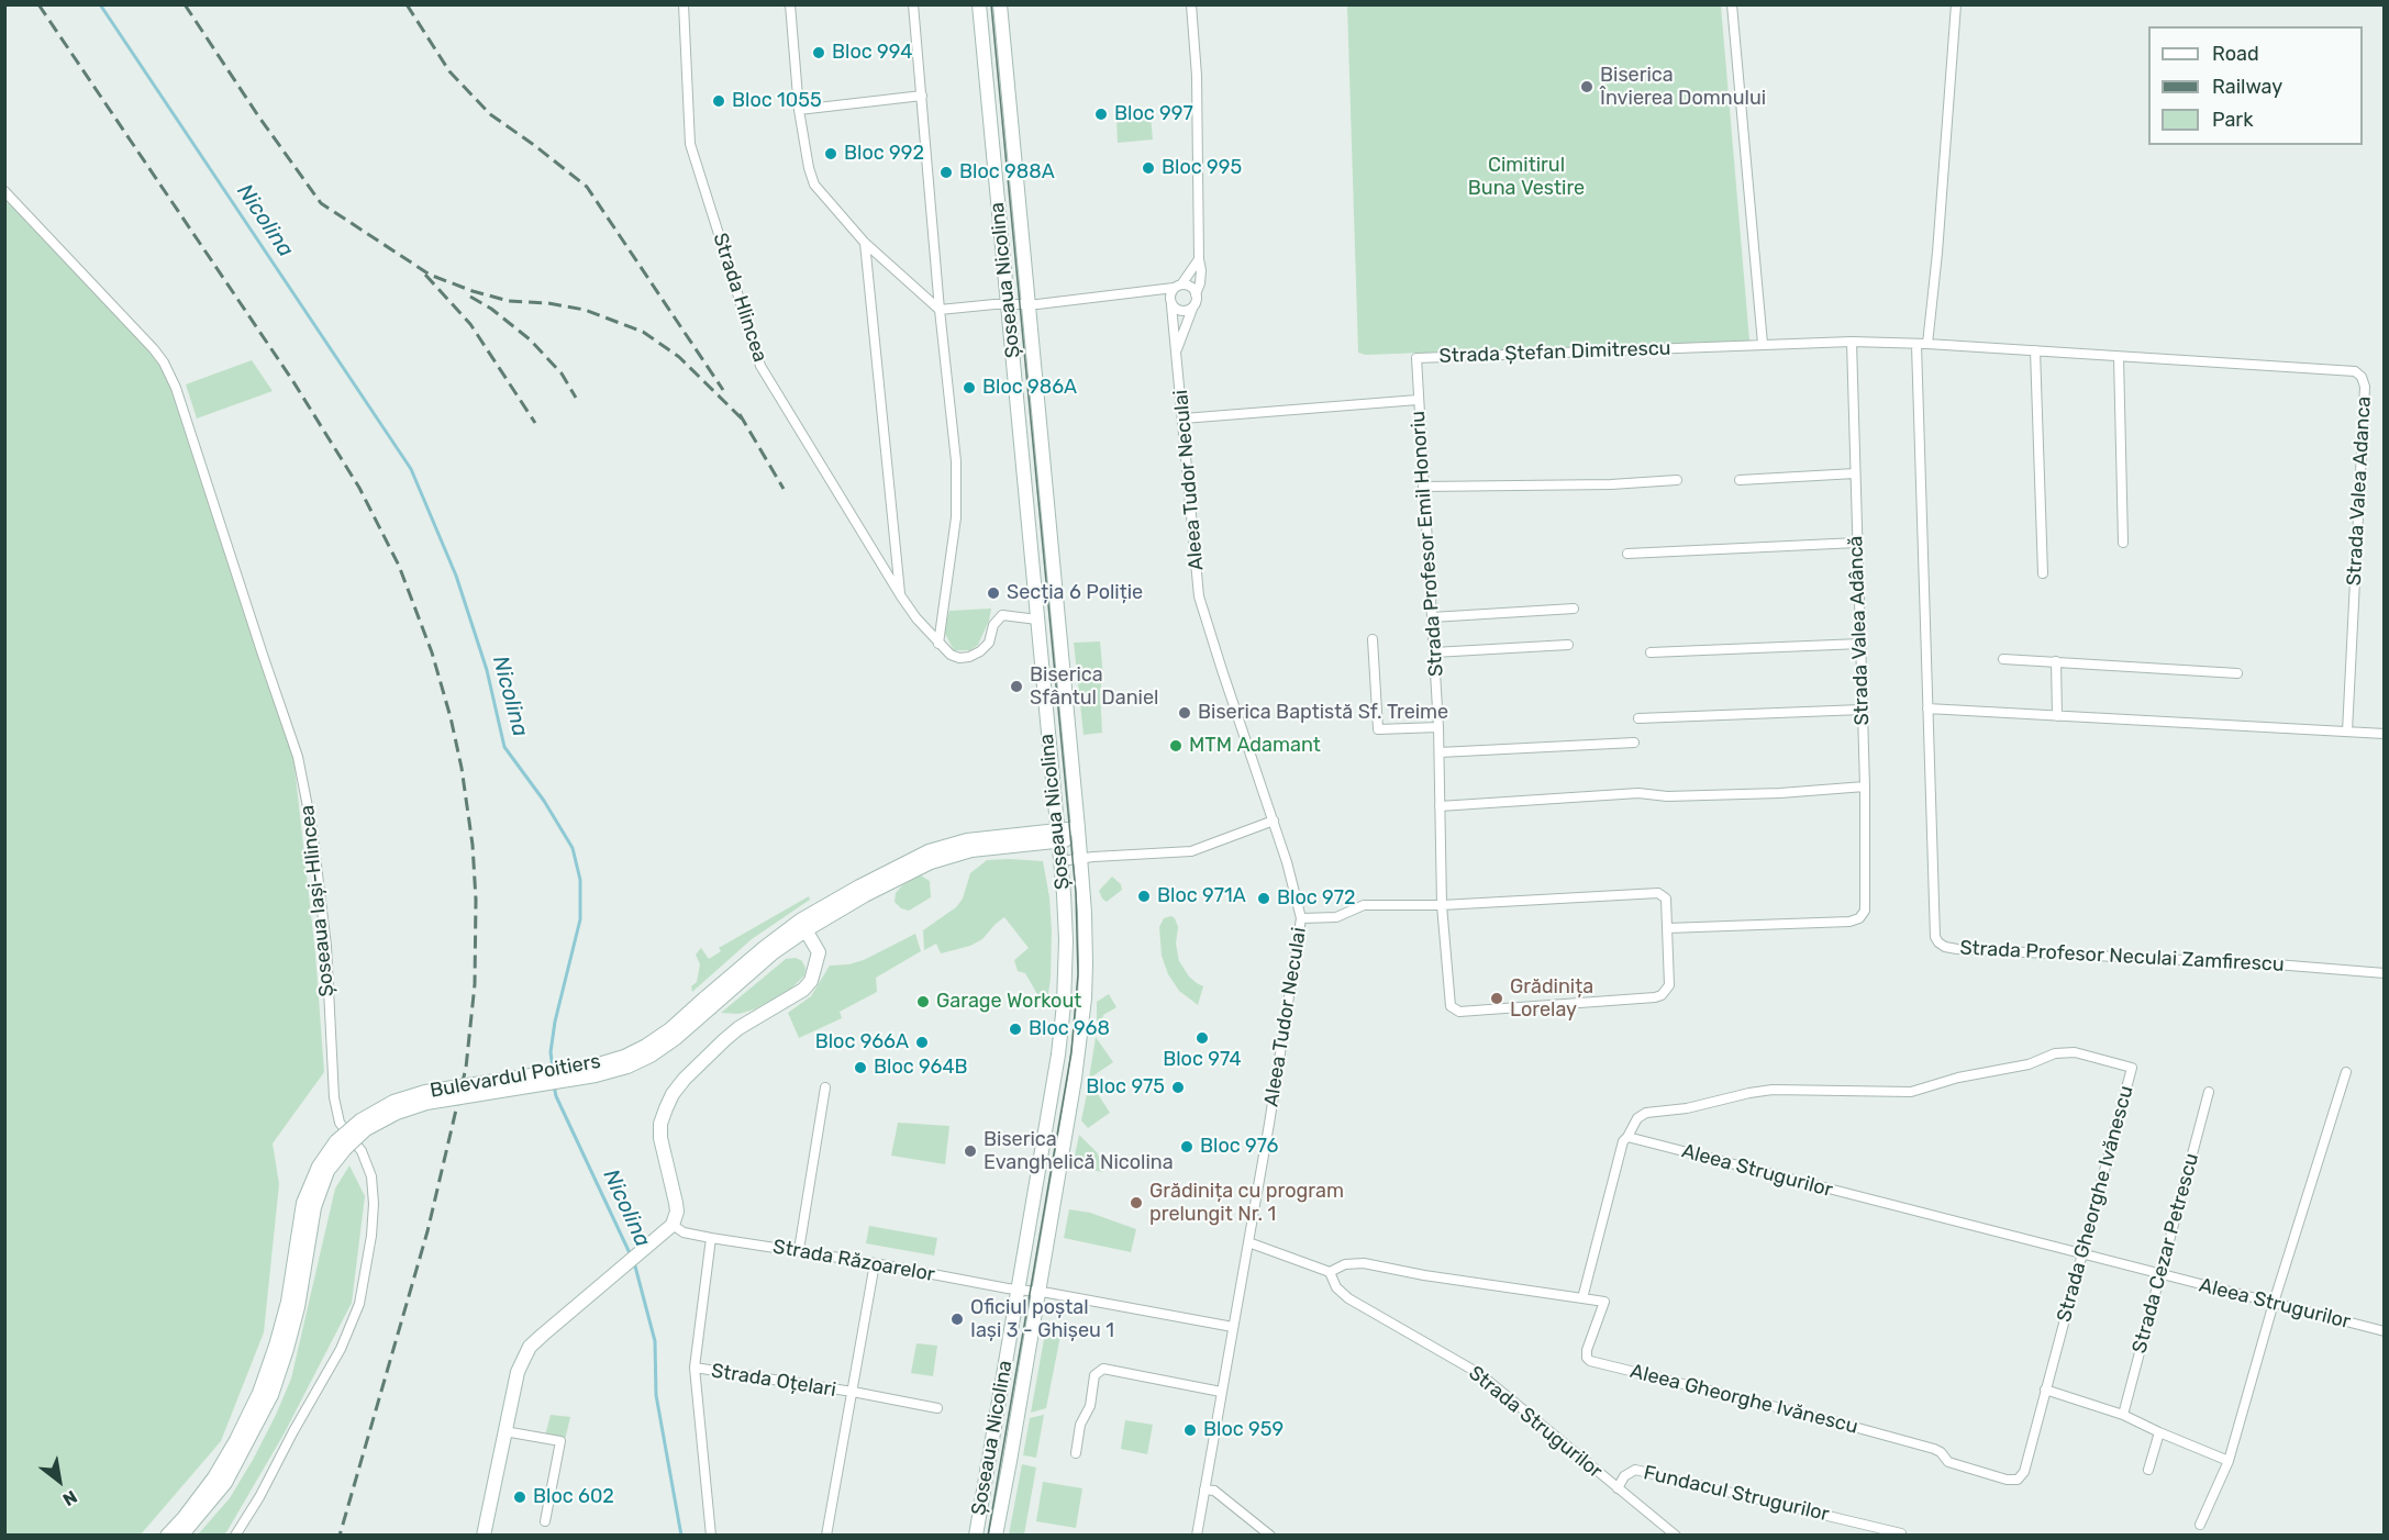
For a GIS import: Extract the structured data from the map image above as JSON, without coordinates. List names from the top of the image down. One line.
{"streets":{"main road":["Șoseaua Nicolina","Bulevardul Poitiers"],"street":["Strada Hlincea","Strada Ștefan Dimitrescu","Aleea Tudor Neculai","Strada Valea Adanca","Strada Profesor Emil Honoriu","Strada Valea Adâncă","Șoseaua Iași-Hlincea","Strada Profesor Neculai Zamfirescu","Aleea Strugurilor","Strada Gheorghe Ivănescu","Strada Cezar Petrescu","Strada Răzoarelor","Strada Oțelari","Aleea Gheorghe Ivănescu","Strada Strugurilor","Fundacul Strugurilor"]},"crossings":[["Șoseaua Nicolina","Strada Hlincea"],["Șoseaua Nicolina","Bulevardul Poitiers"],["Șoseaua Nicolina","Strada Răzoarelor"],["Strada Ștefan Dimitrescu","Strada Valea Adanca"],["Strada Ștefan Dimitrescu","Strada Profesor Emil Honoriu"],["Strada Ștefan Dimitrescu","Strada Valea Adâncă"],["Aleea Tudor Neculai","Strada Răzoarelor"],["Strada Valea Adanca","Strada Valea Adâncă"],["Strada Valea Adanca","Strada Profesor Neculai Zamfirescu"],["Strada Profesor Emil Honoriu","Strada Valea Adâncă"],["Aleea Strugurilor","Strada Gheorghe Ivănescu"],["Aleea Strugurilor","Strada Cezar Petrescu"],["Strada Gheorghe Ivănescu","Aleea Gheorghe Ivănescu"],["Strada Strugurilor","Fundacul Strugurilor"]],"water":["Nicolina"],"parks":["Cimitirul Buna Vestire"],"places":["Bloc 994","Biserica Învierea Domnului","Bloc 1055","Bloc 997","Bloc 992","Bloc 995","Bloc 988A","Bloc 986A","Secția 6 Poliție","Biserica Sfântul Daniel","Biserica Baptistă Sf. Treime","MTM Adamant","Bloc 971A","Bloc 972","Grădinița Lorelay","Garage Workout","Bloc 968","Bloc 974","Bloc 966A","Bloc 964B","Bloc 975","Bloc 976","Biserica Evanghelică Nicolina","Grădinița cu program prelungit Nr. 1","Oficiul poștal Iași 3 - Ghișeu 1","Bloc 959","Bloc 602"],"legend":["Road","Railway","Park"],"north":"bottom right"}
